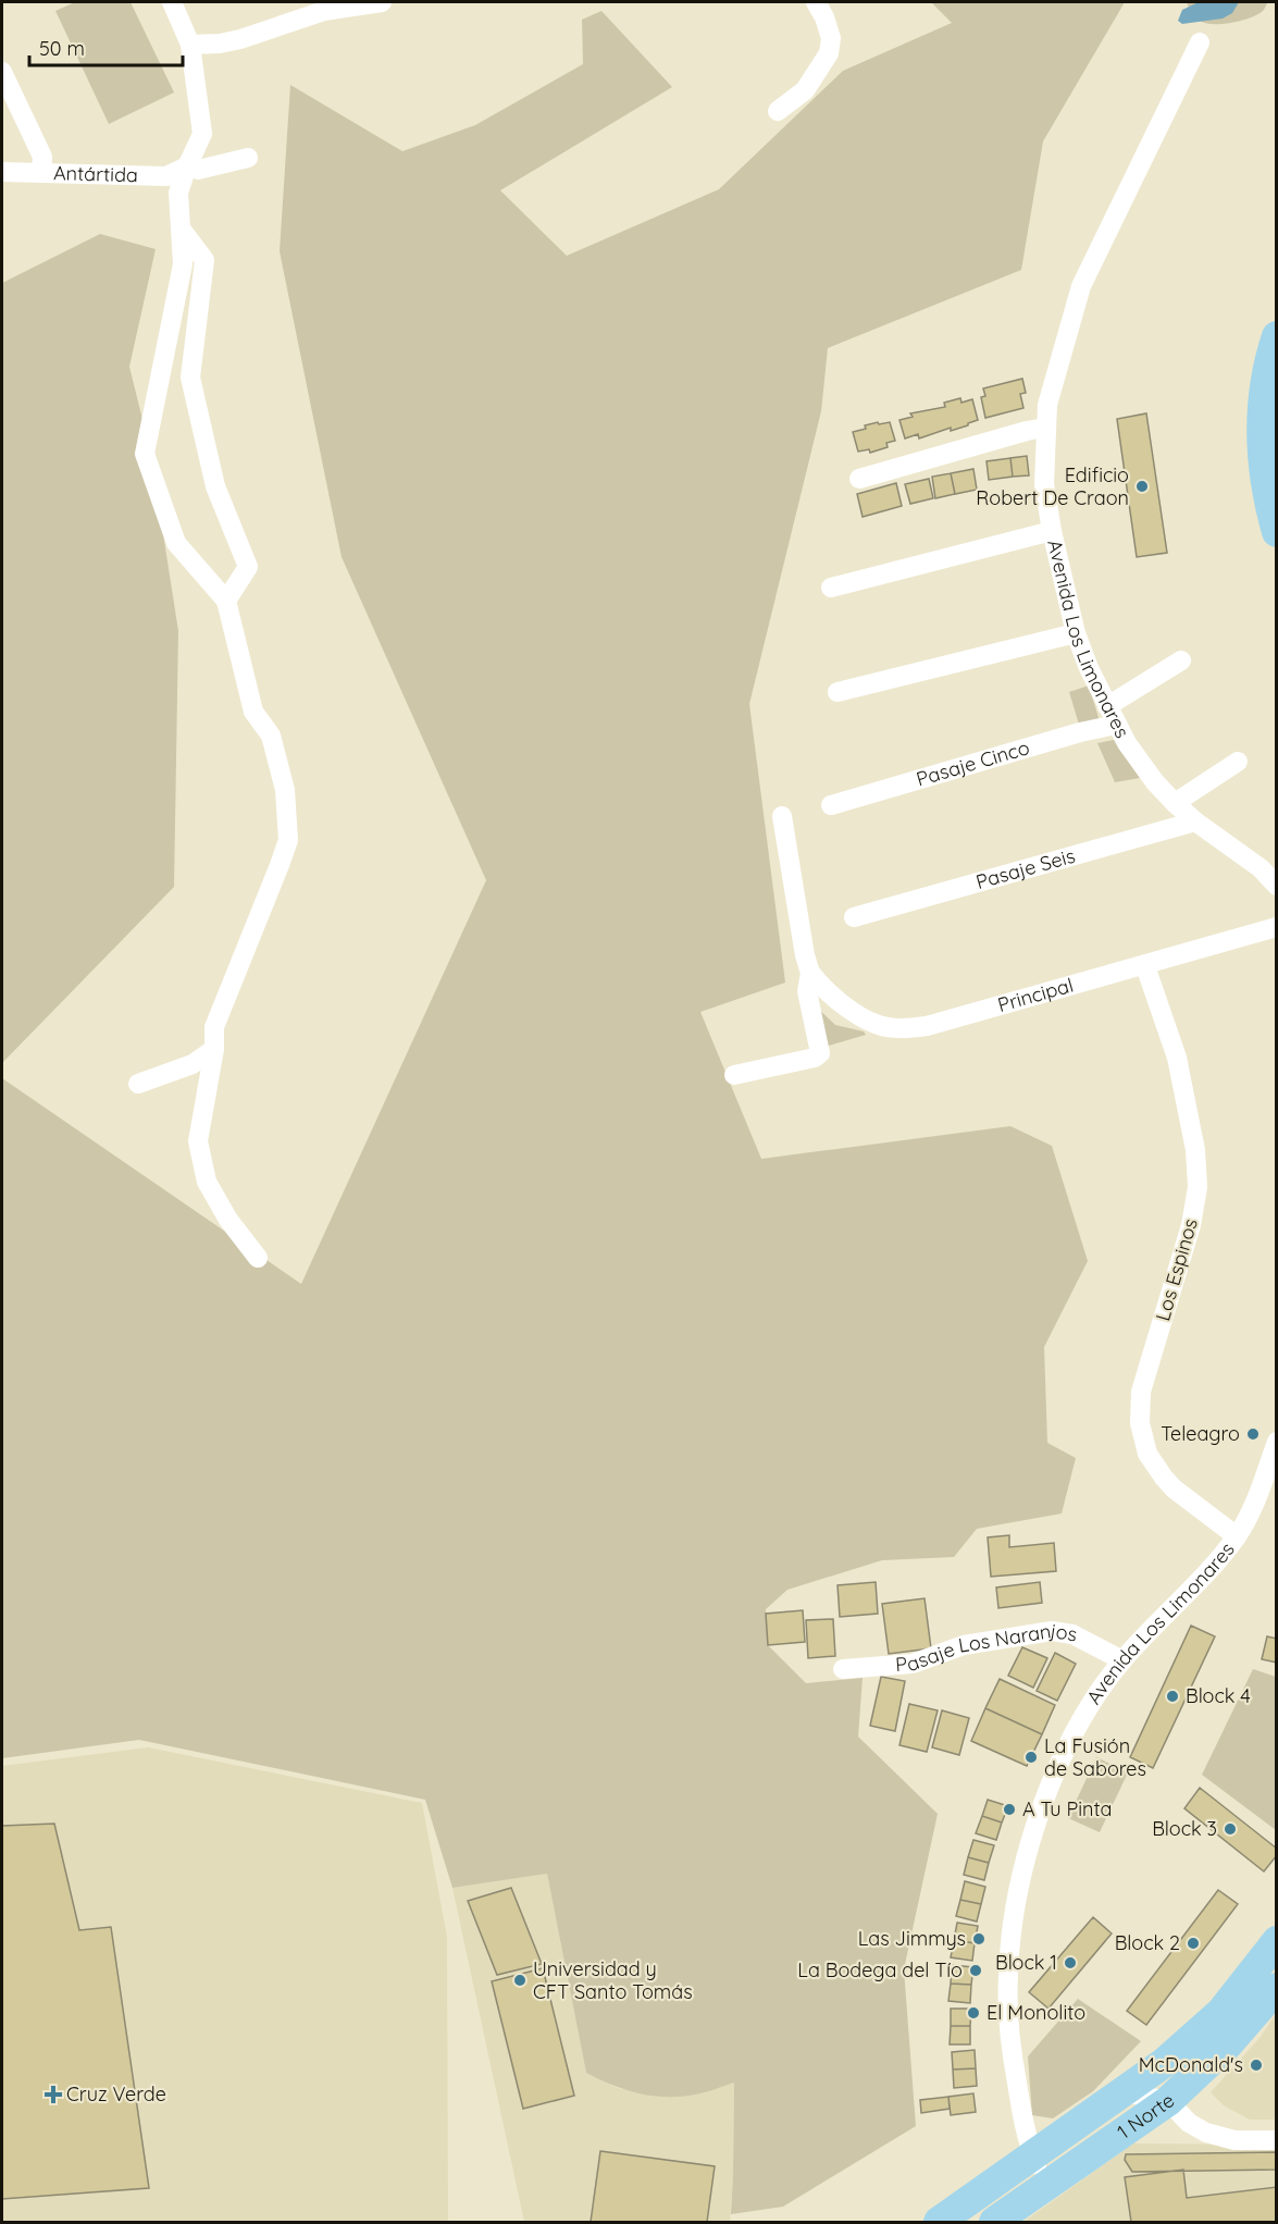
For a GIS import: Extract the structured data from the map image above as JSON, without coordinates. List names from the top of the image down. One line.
{"streets":{"main road":["1 Norte"],"street":["Antártida","Avenida Los Limonares","Pasaje Cinco","Pasaje Seis","Principal","Los Espinos","Pasaje Los Naranjos"]},"crossings":[["Avenida Los Limonares","Pasaje Cinco"],["Avenida Los Limonares","Pasaje Seis"],["Avenida Los Limonares","Los Espinos"],["Avenida Los Limonares","Pasaje Los Naranjos"],["Avenida Los Limonares","1 Norte"],["Principal","Los Espinos"]],"places":{"other":["Edificio Robert De Craon","Teleagro","Block 4","La Fusión de Sabores","A Tu Pinta","Block 3","Las Jimmys","Block 2","Block 1","La Bodega del Tío","Universidad y CFT Santo Tomás","El Monolito","McDonald's"],"health":["Cruz Verde"]},"scale_bar":"50 m"}
